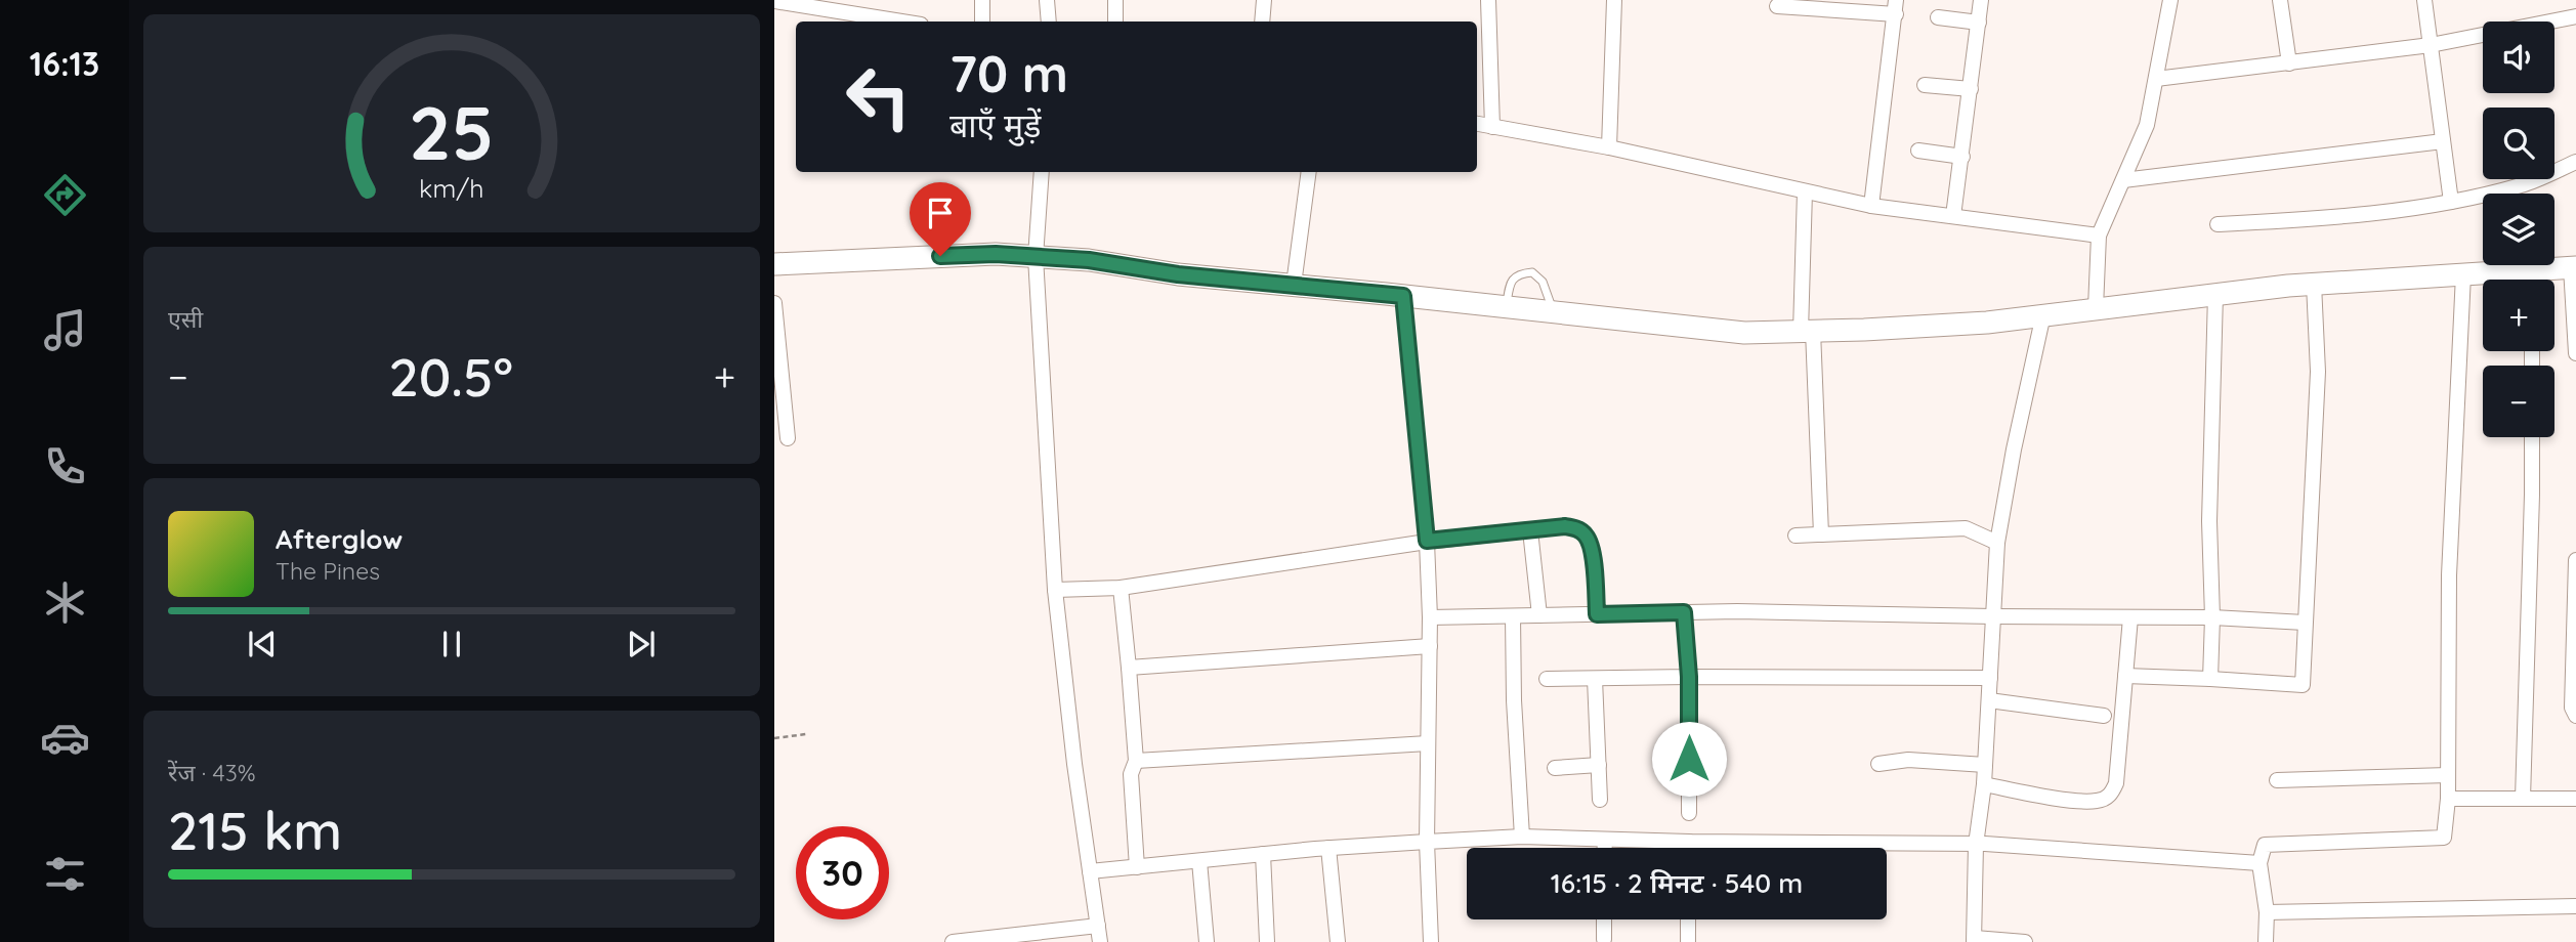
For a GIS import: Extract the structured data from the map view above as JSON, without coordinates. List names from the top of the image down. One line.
{"page":{"tabs":"16:13","map_buttons":["+","−"],"turn":["70 m","बाएँ मुड़ें"],"tile":["एसी",["रेंज · 43%","215 km"]],"heat":["−","20.5°","+"],"song":["Afterglow","The Pines"],"limit":"30","trip":"16:15 · 2 मिनट · 540 m","gauge":["25","km/h"]}}
